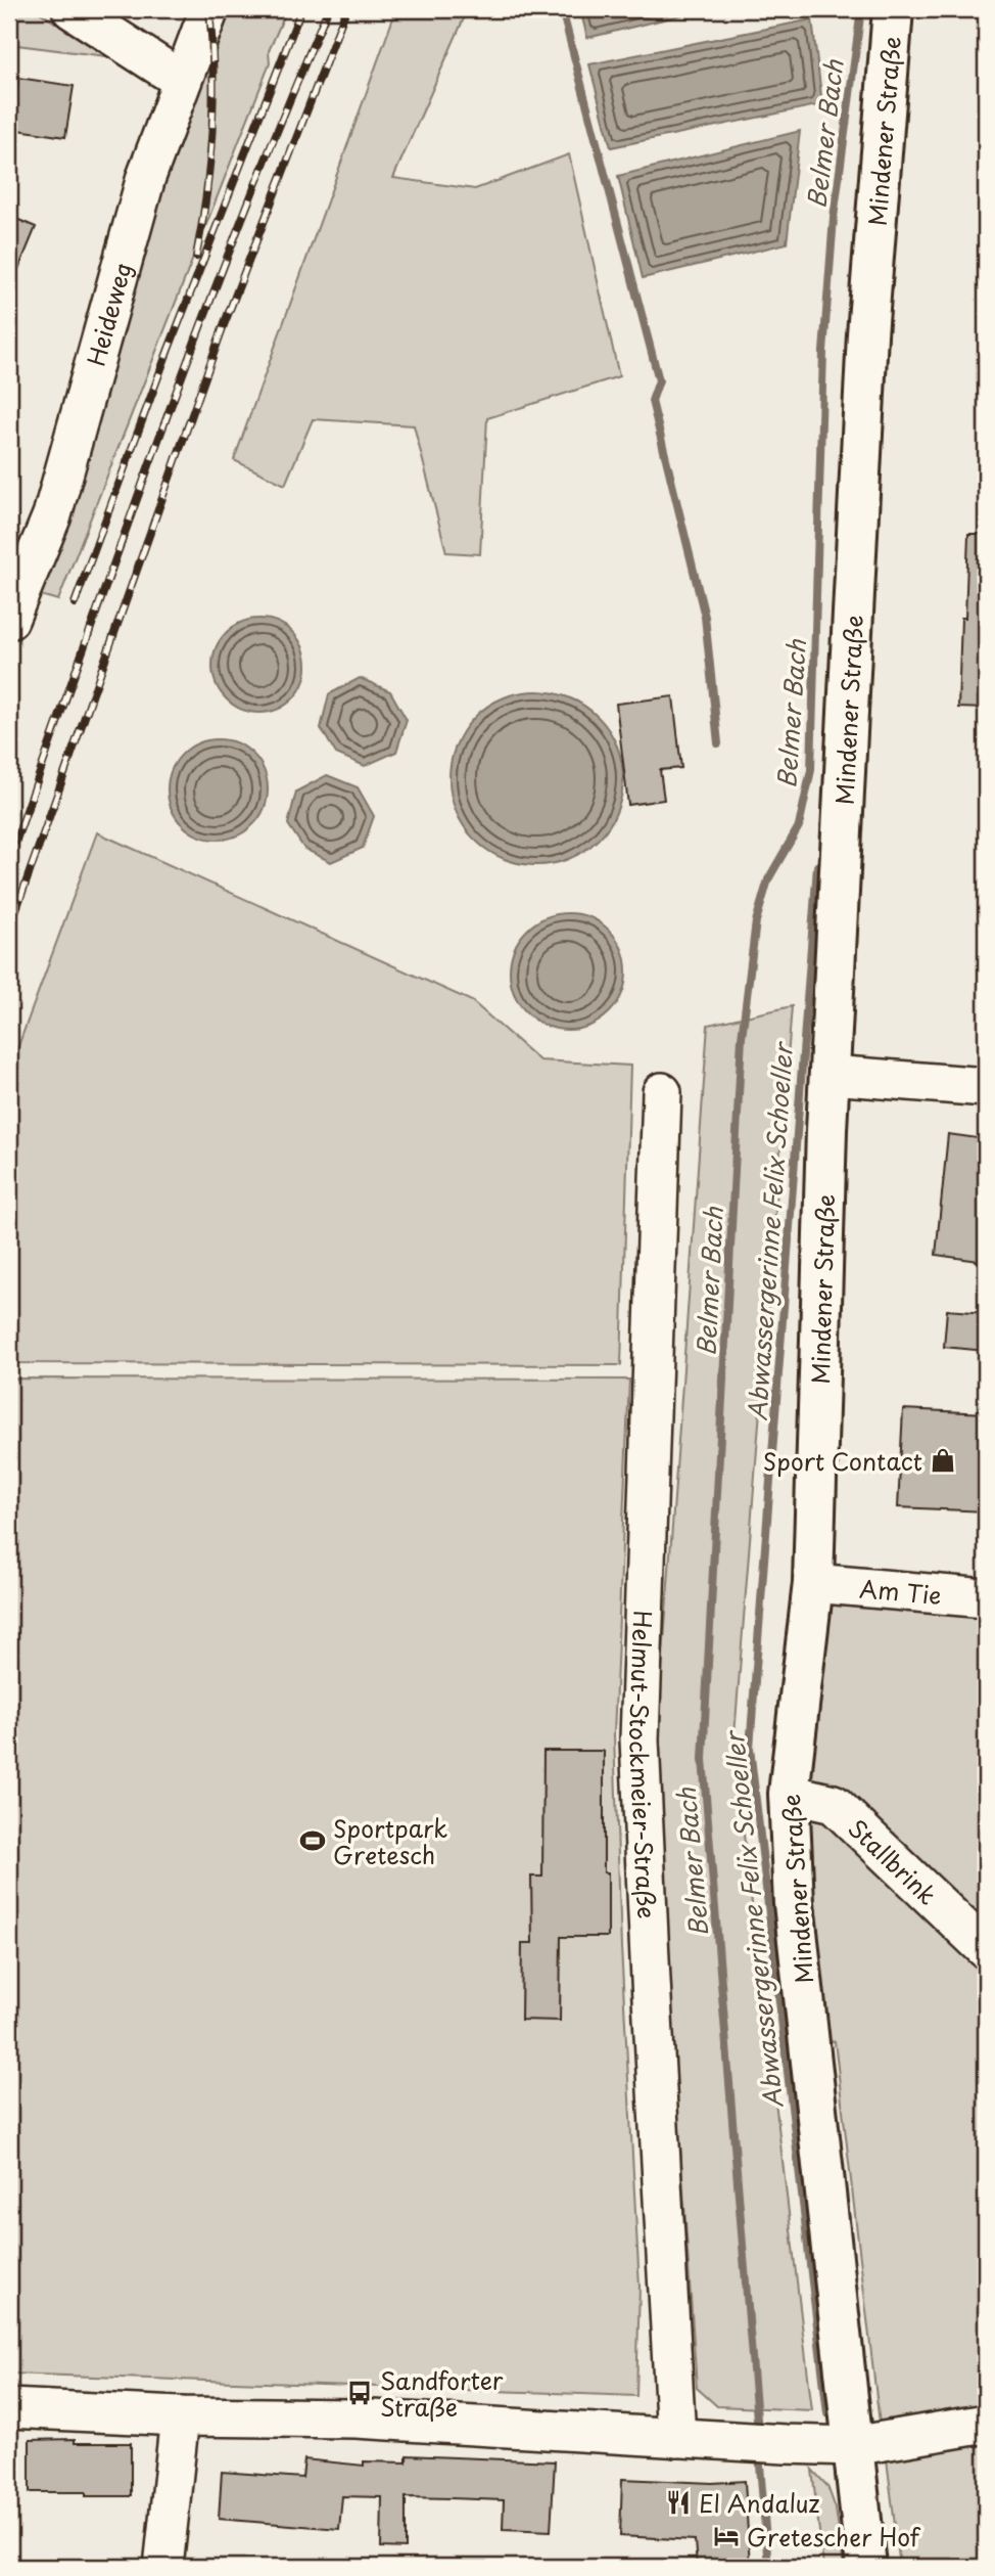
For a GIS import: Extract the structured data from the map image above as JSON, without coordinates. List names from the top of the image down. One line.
{"streets":{"main road":["Mindener Straße"],"street":["Heideweg","Am Tie","Helmut-Stockmeier-Straße","Stallbrink"]},"crossings":[["Mindener Straße","Am Tie"],["Mindener Straße","Stallbrink"]],"water":["Belmer Bach","Abwassergerinne Felix Schoeller"],"places":{"shop":["Sport Contact"],"sports":["Sportpark Gretesch"],"bus stop":["Sandforter Straße"],"restaurant":["El Andaluz"],"hotel":["Gretescher Hof"]}}
